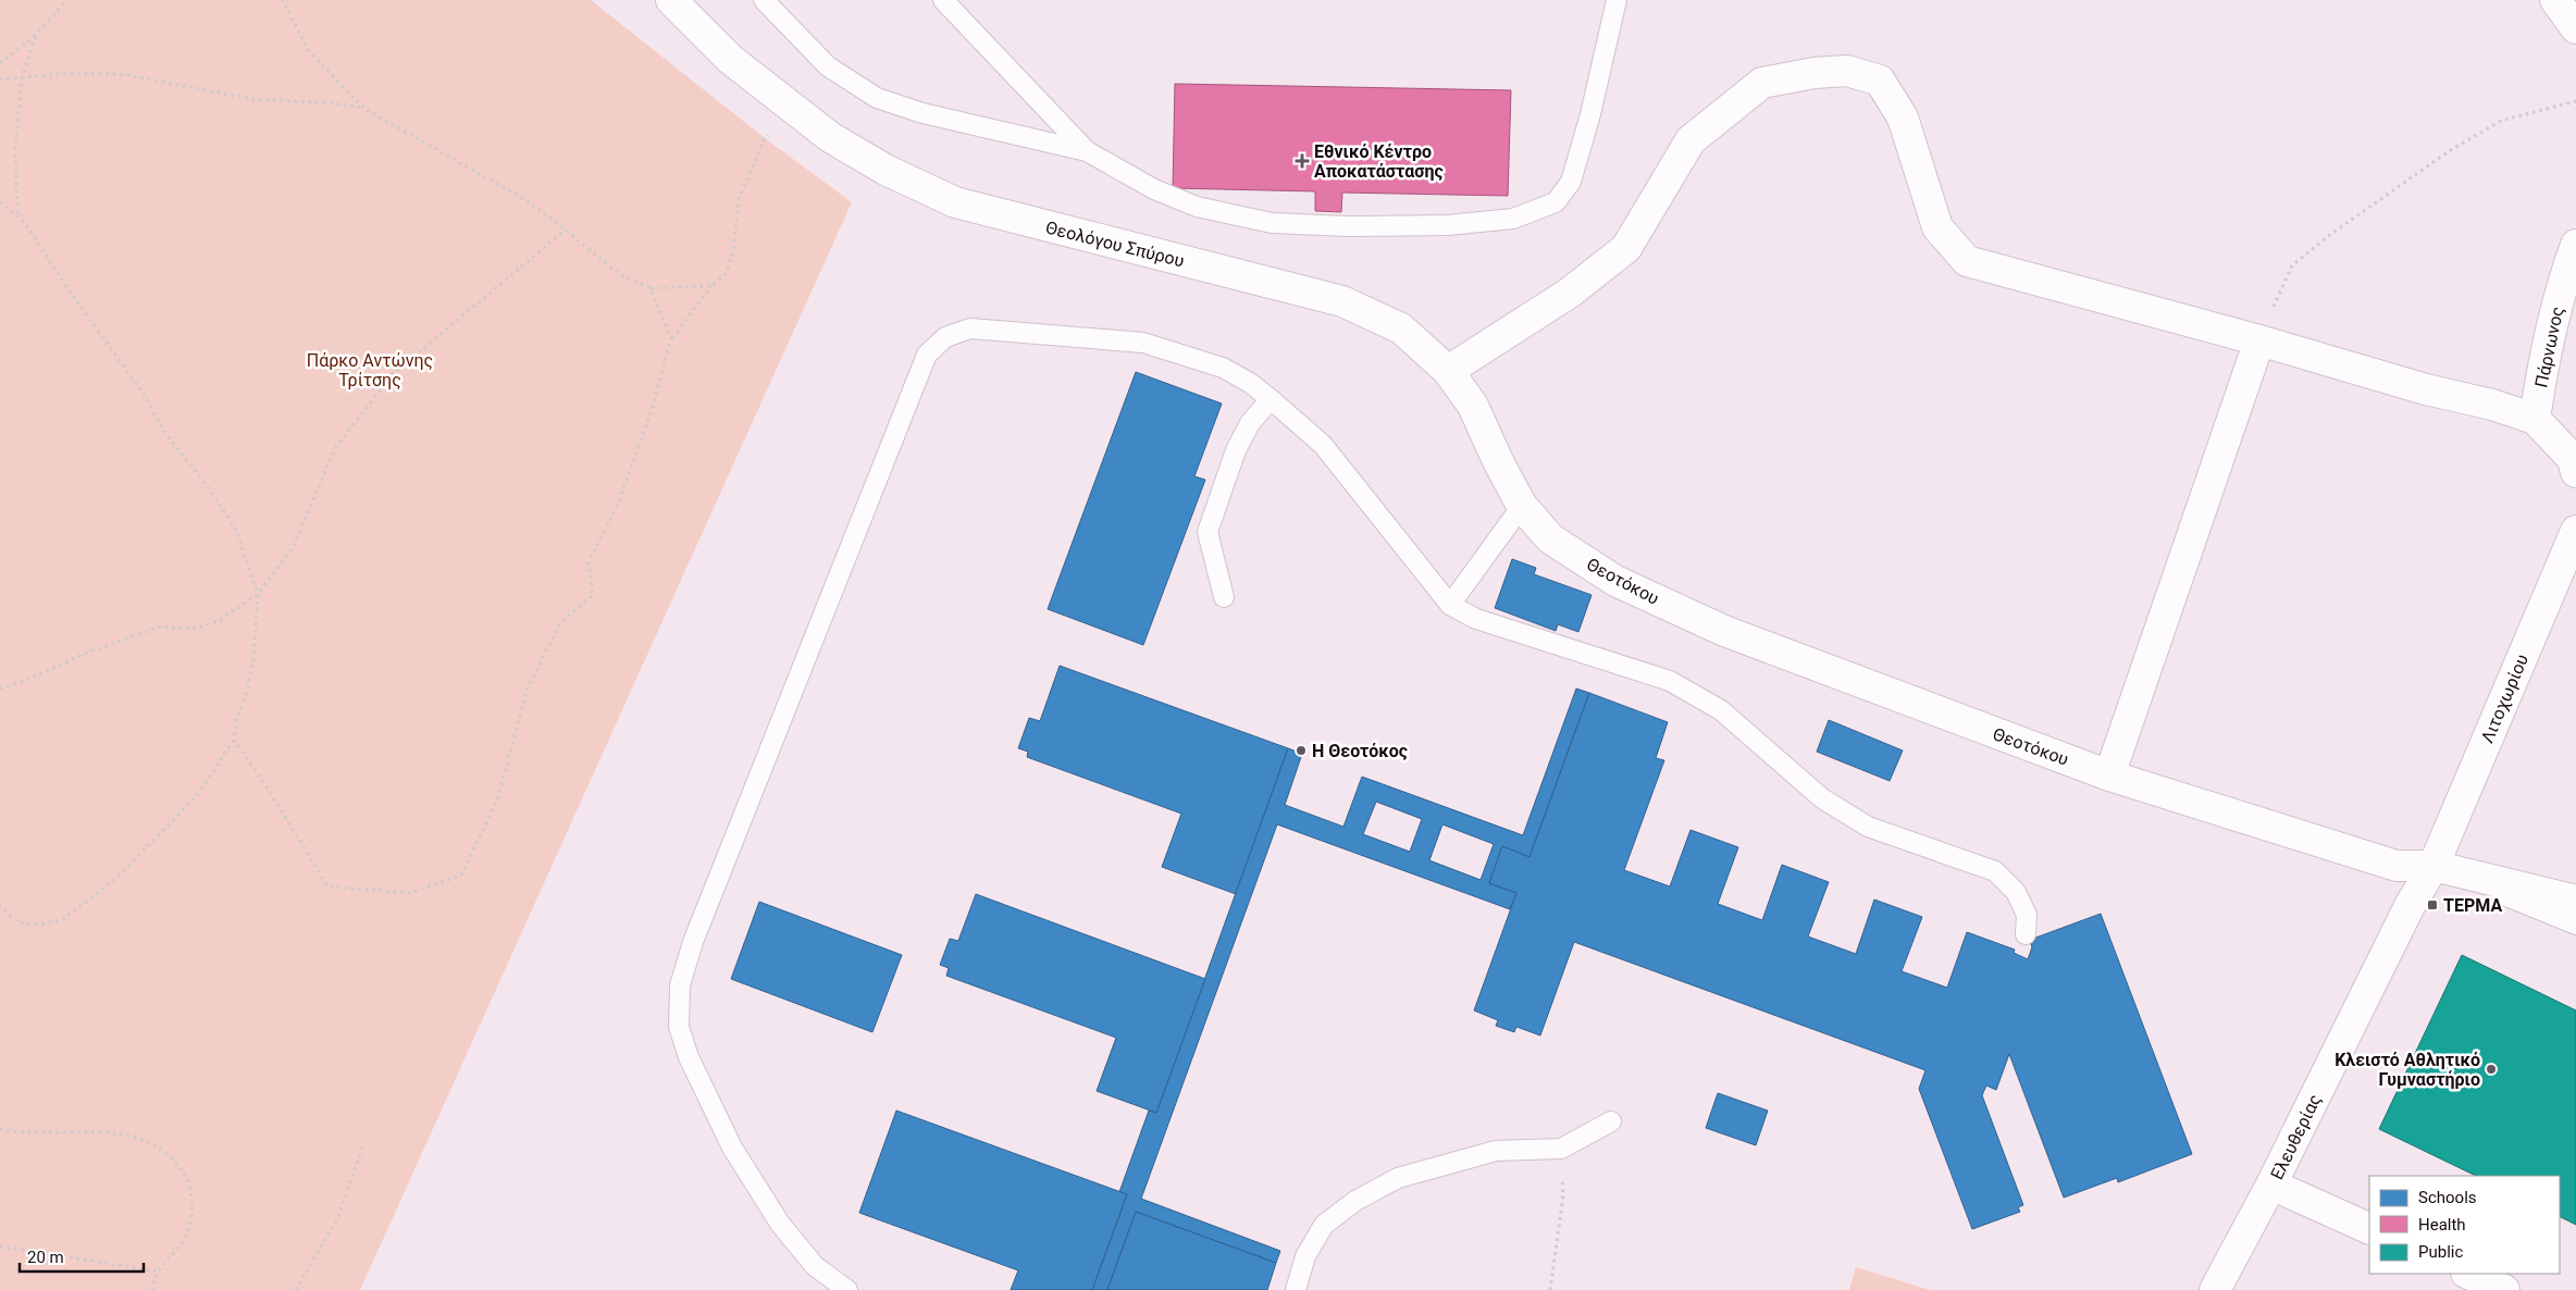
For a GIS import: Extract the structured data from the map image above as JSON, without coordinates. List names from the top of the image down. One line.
{"streets":{"street":["Θεολόγου Σπύρου","Πάρνωνος","Θεοτόκου","Λιτοχωρίου","Ελευθερίας"]},"crossings":[["Θεολόγου Σπύρου","Θεοτόκου"],["Θεοτόκου","Λιτοχωρίου"],["Θεοτόκου","Ελευθερίας"],["Λιτοχωρίου","Ελευθερίας"]],"parks":["Πάρκο Αντώνης Τρίτσης"],"places":{"health":["Εθνικό Κέντρο Αποκατάστασης"],"other":["Η Θεοτόκος","Κλειστό Αθλητικό Γυμναστήριο"],"transit":["ΤΕΡΜΑ"]},"legend":["Schools","Health","Public"],"scale_bar":"20 m"}
